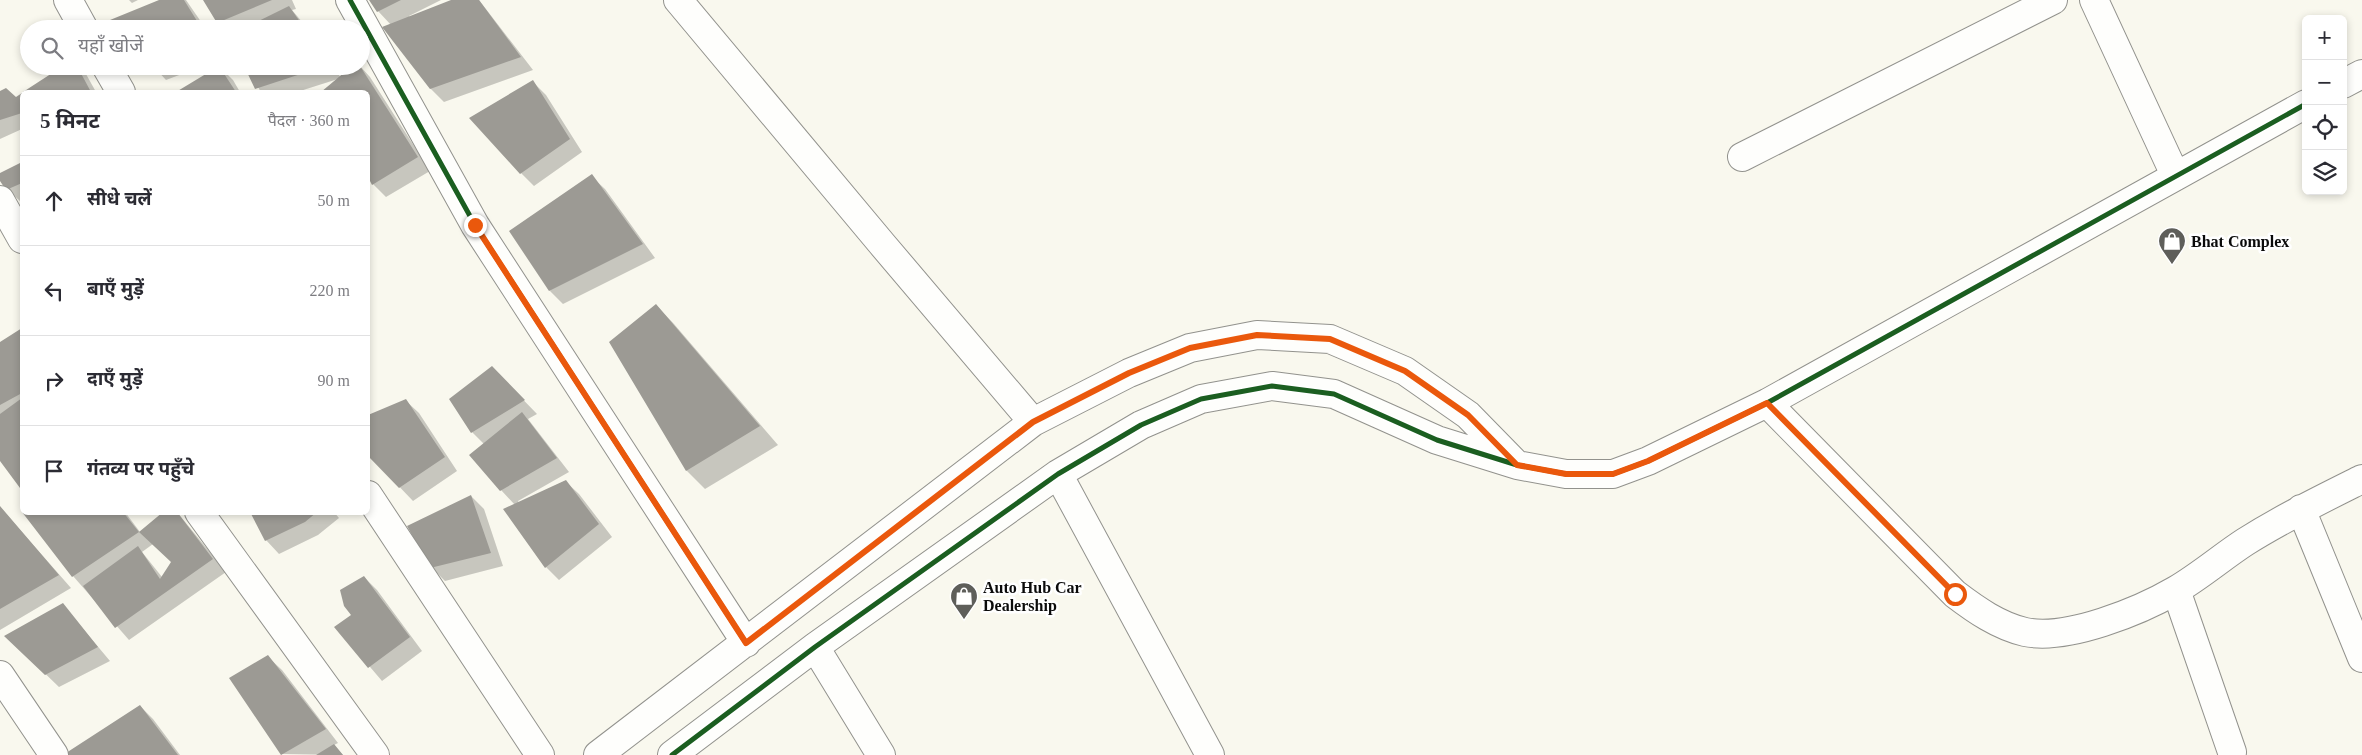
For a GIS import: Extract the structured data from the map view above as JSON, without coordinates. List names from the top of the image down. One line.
{"places":{"shop":["Bhat Complex","Auto Hub Car Dealership"]},"page":{"map_buttons":["+","−"],"search":"यहाँ खोजें","heading":["5 मिनट","पैदल · 360 m"],"list":[["सीधे चलें","50 m"],["बाएँ मुड़ें","220 m"],["दाएँ मुड़ें","90 m"],"गंतव्य पर पहुँचे"]}}
